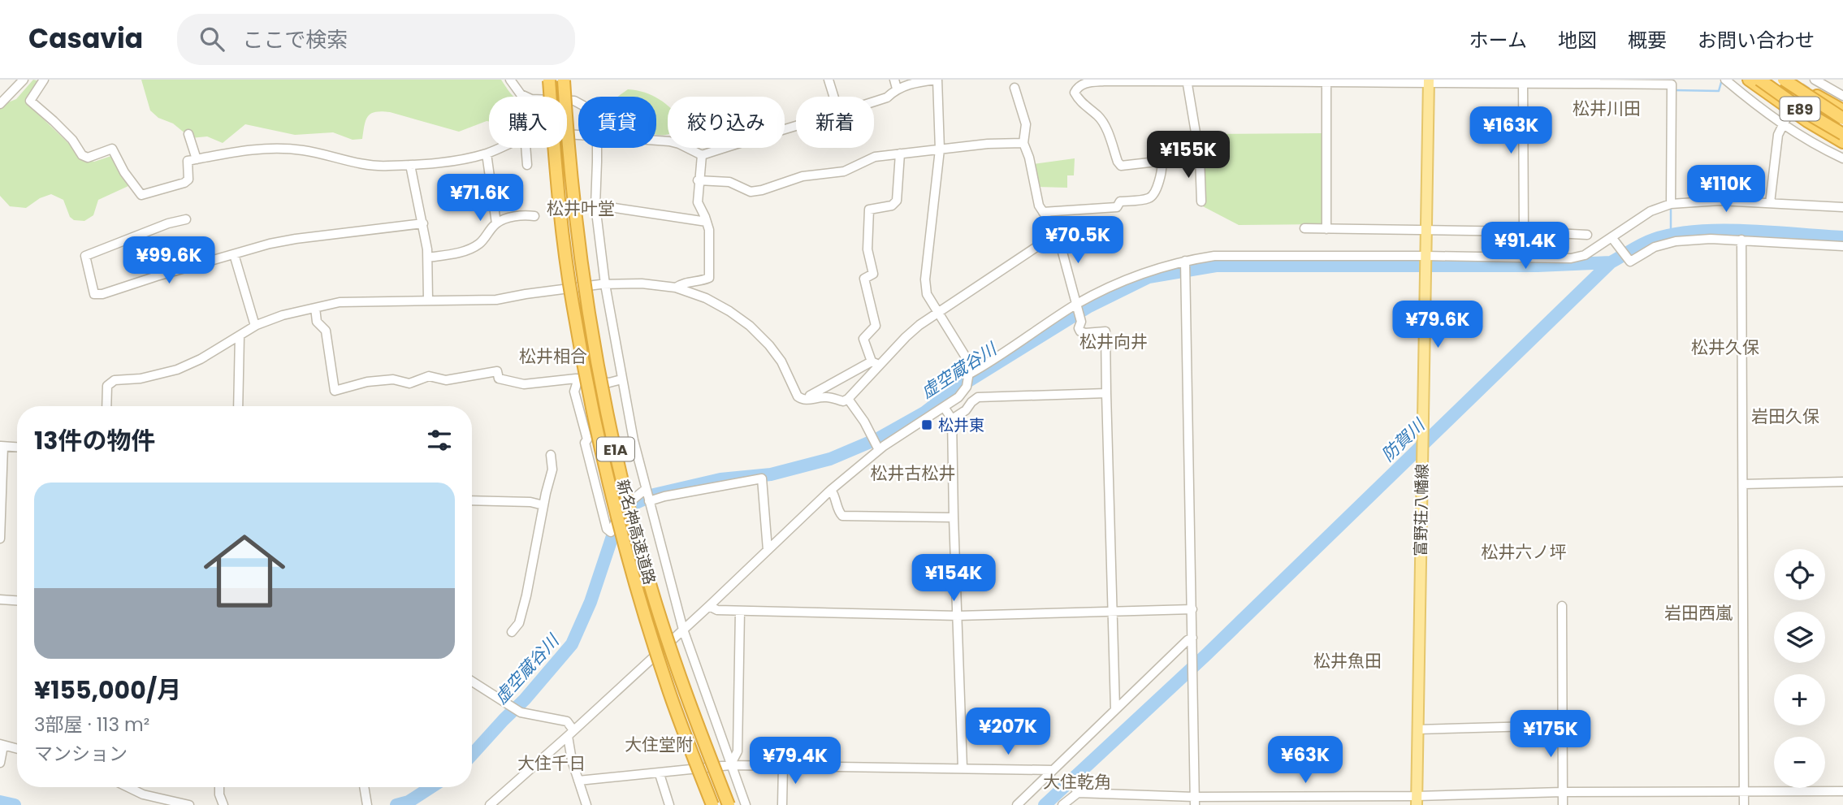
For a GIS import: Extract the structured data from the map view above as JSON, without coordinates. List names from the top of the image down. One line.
{"streets":{"highway":["E89","E1A","新名神高速道路"],"main road":["富野荘八幡線"]},"districts":["松井川田","松井叶堂","松井向井","松井久保","松井相合","岩田久保","松井古松井","松井六ノ坪","岩田西嵐","松井魚田","大住堂附","大住千日","大住乾角"],"water":["虚空蔵谷川","防賀川"],"places":{"transit":["松井東"]},"page":{"header":"Casavia","search":"ここで検索","nav":["ホーム","地図","概要","お問い合わせ"],"chip":["購入","賃貸","絞り込み","新着"],"price":["¥163K","¥155K","¥110K","¥71.6K","¥70.5K","¥91.4K","¥99.6K","¥79.6K","¥154K","¥207K","¥175K","¥63K","¥79.4K"],"heading":"13件の物件","list":[{"name":"¥155,000/月","note":"3部屋 · 113 m² · マンション"}],"map_buttons":["+","−"]}}
